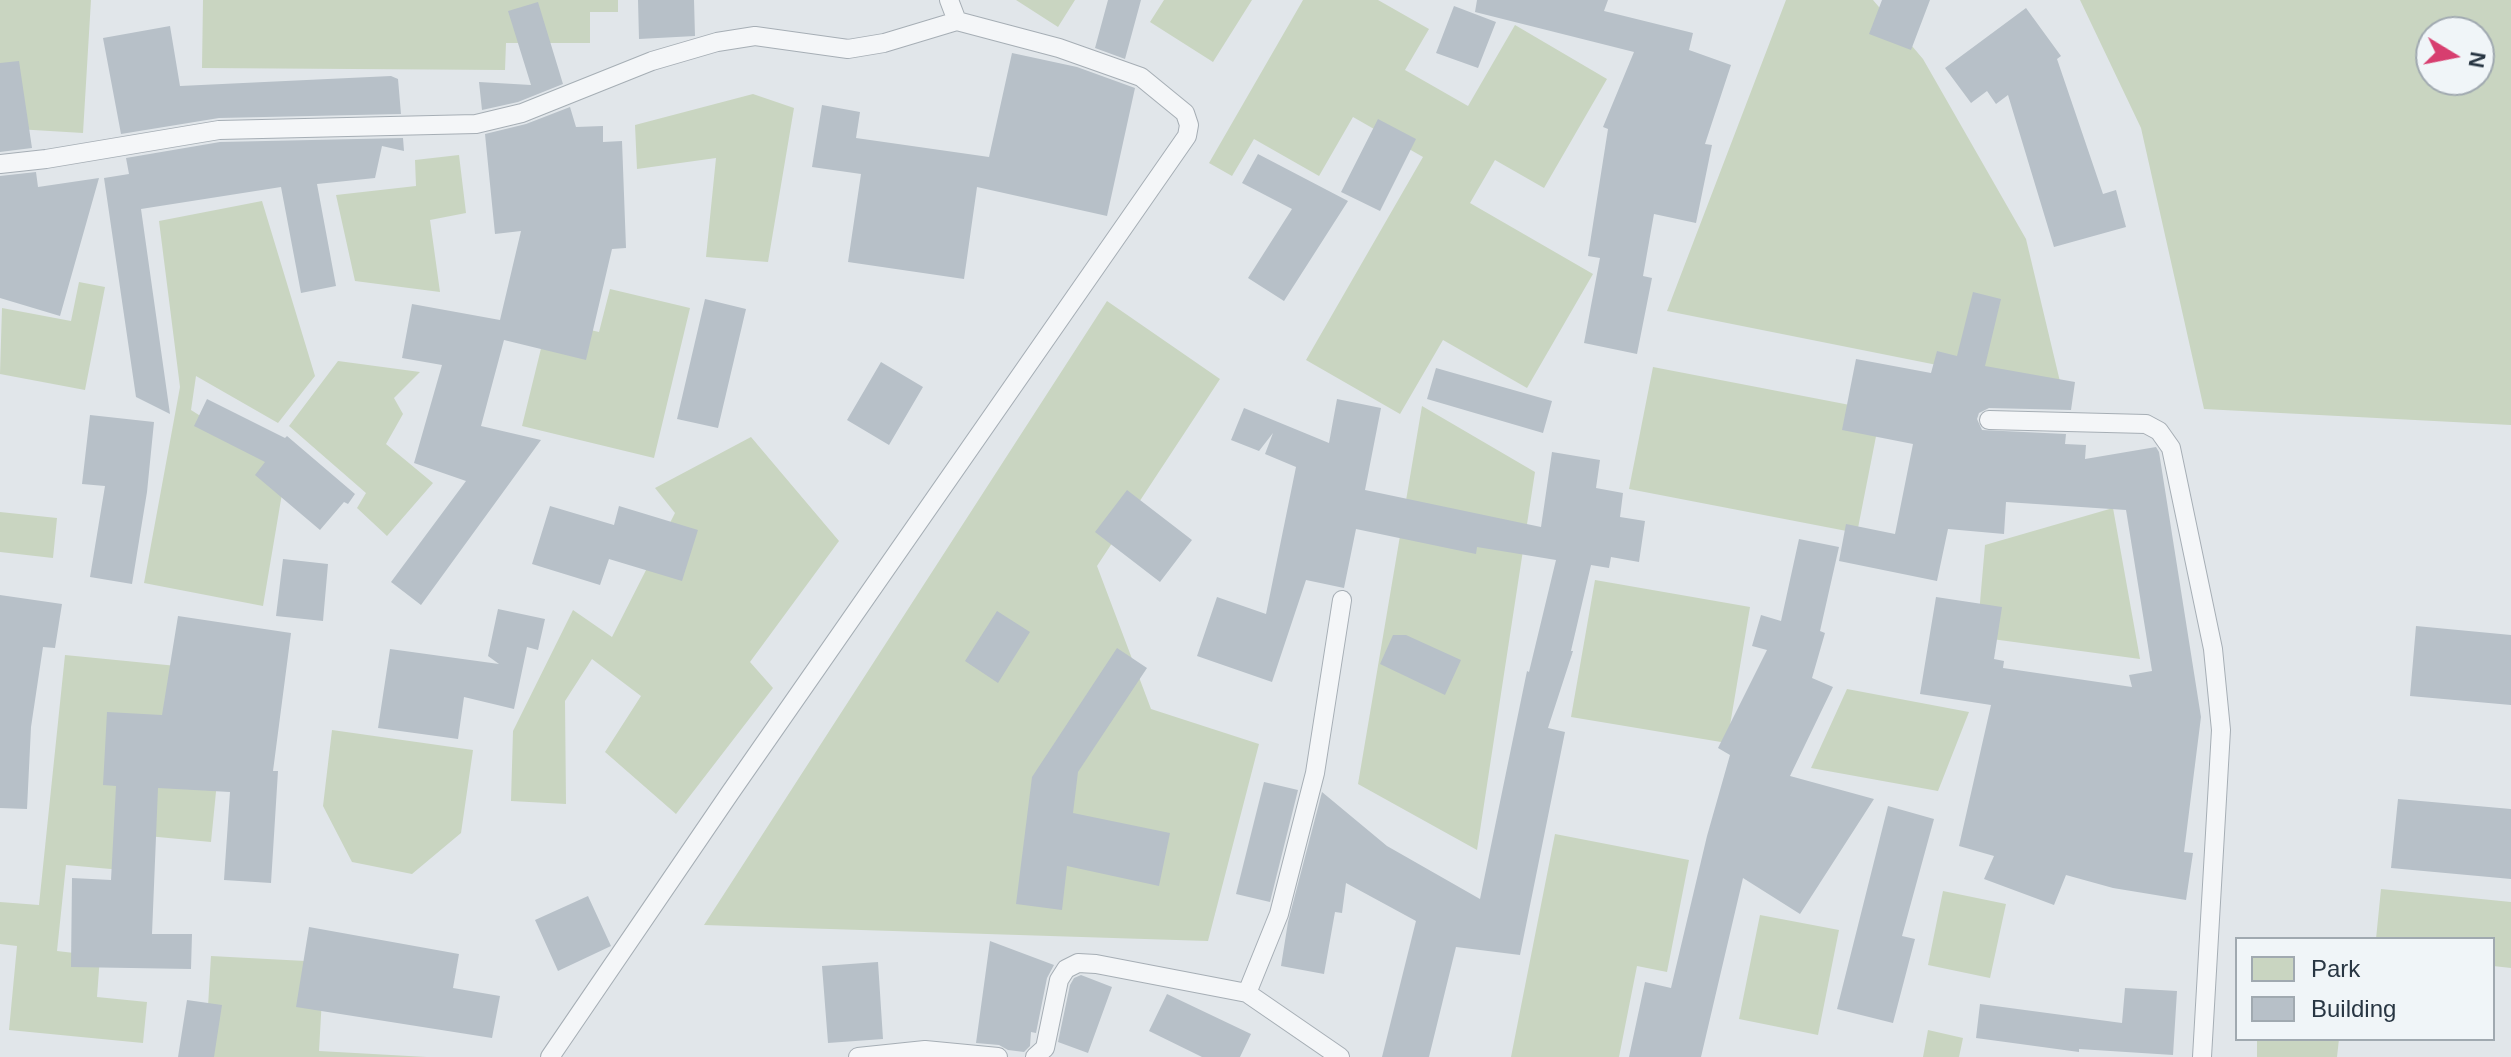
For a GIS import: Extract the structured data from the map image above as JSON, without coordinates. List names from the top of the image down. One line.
{"legend":["Park","Building"],"north":"right"}
